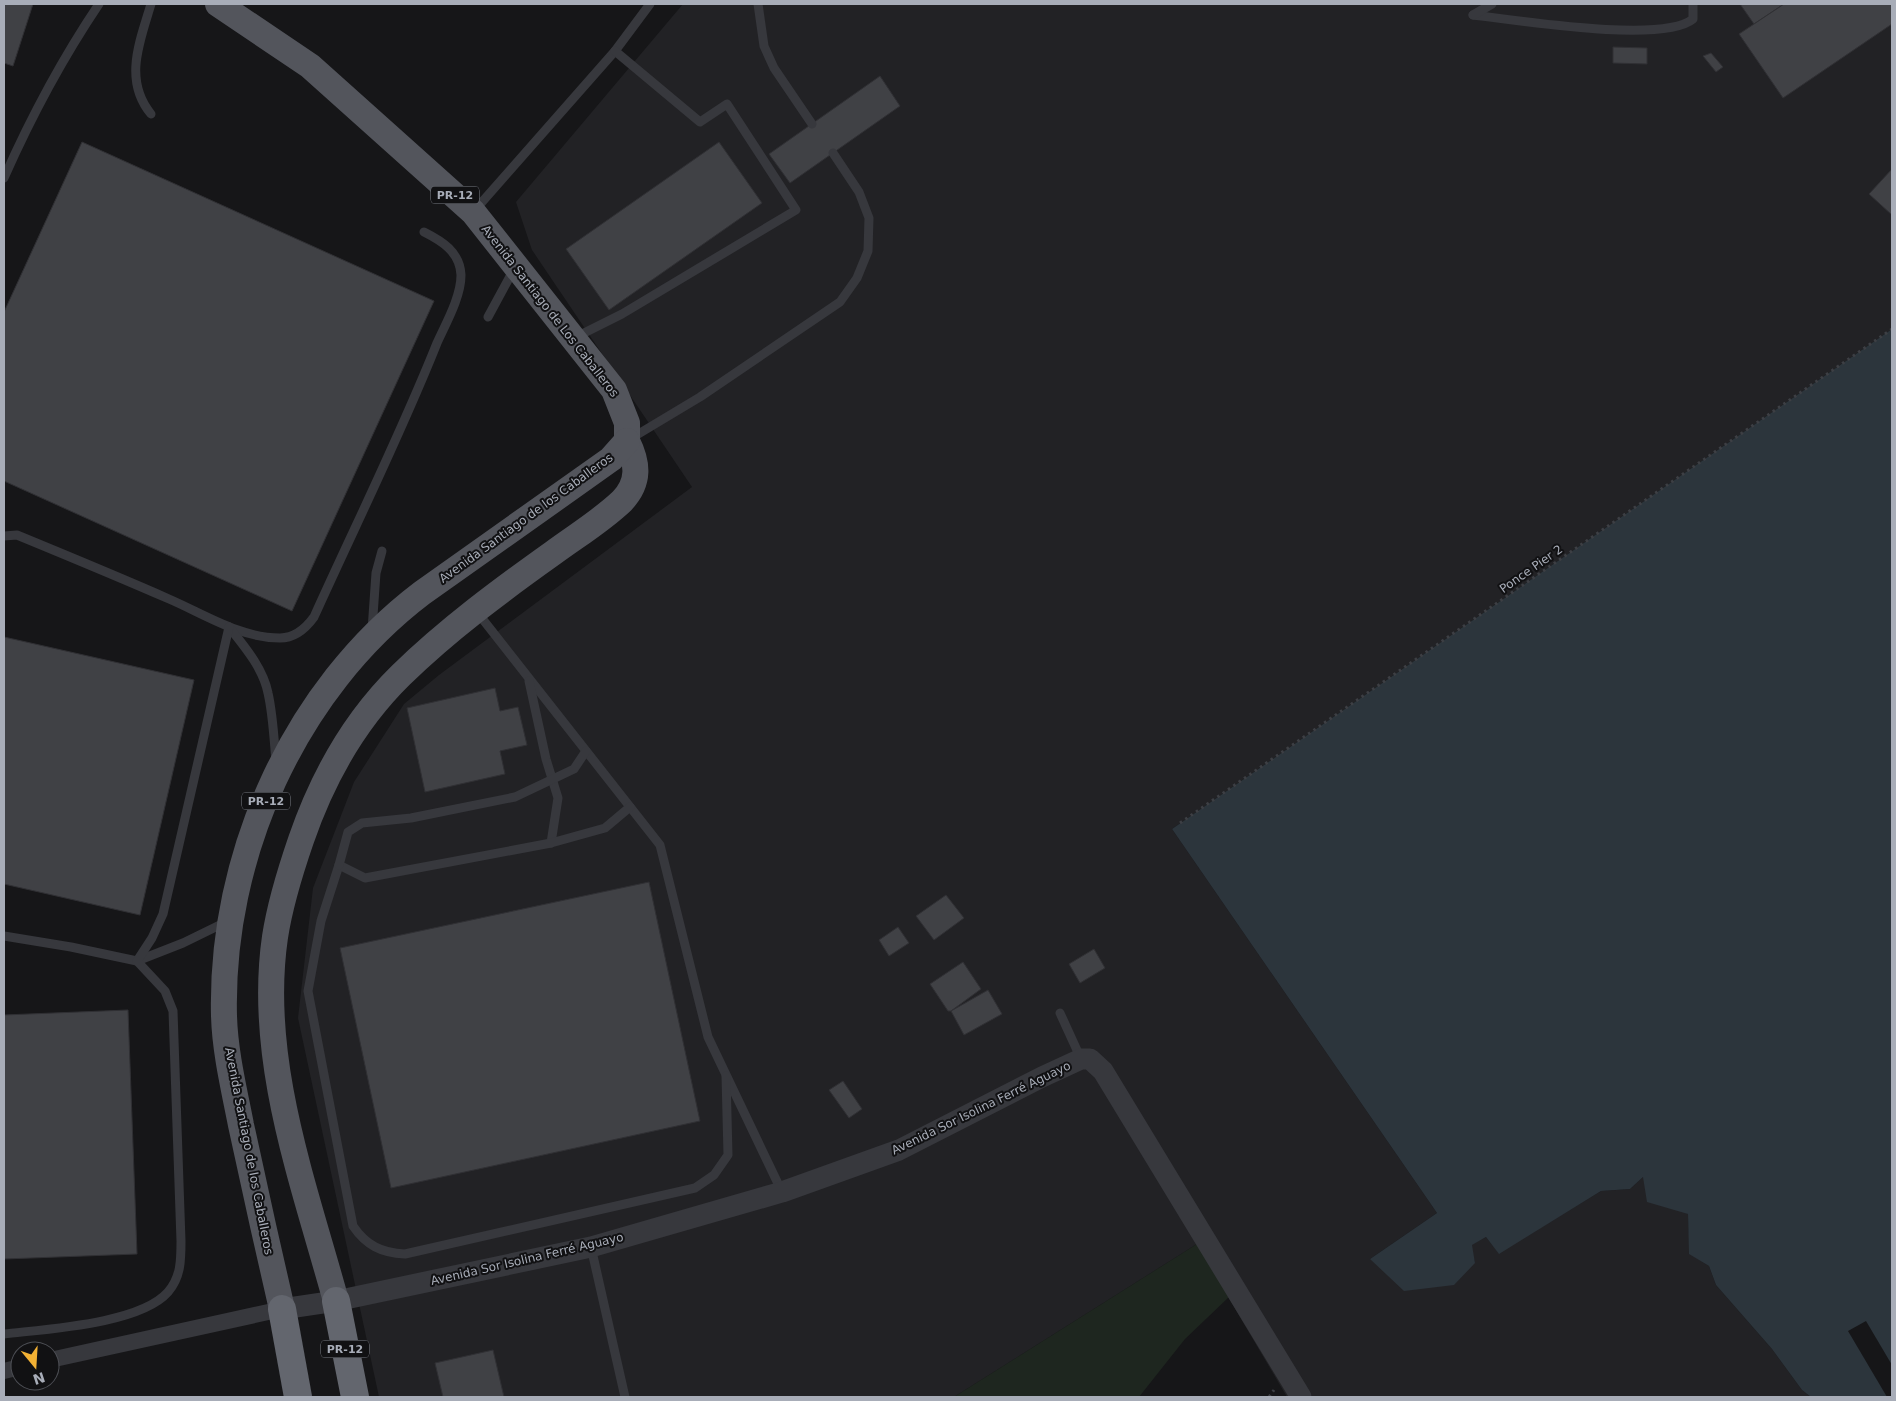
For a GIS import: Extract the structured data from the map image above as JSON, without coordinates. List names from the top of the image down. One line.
{"streets":{"highway":["PR-12","Avenida Santiago de los Caballeros"],"main road":["Avenida Santiago de Los Caballeros"],"street":["Avenida Sor Isolina Ferré Aguayo"],"path":["Ponce Pier 2"]},"crossings":[["PR-12","Avenida Santiago de Los Caballeros"],["PR-12","Avenida Santiago de los Caballeros"],["PR-12","Avenida Sor Isolina Ferré Aguayo"],["Avenida Santiago de Los Caballeros","Avenida Santiago de los Caballeros"],["Avenida Santiago de los Caballeros","Avenida Sor Isolina Ferré Aguayo"]],"north":"bottom"}
